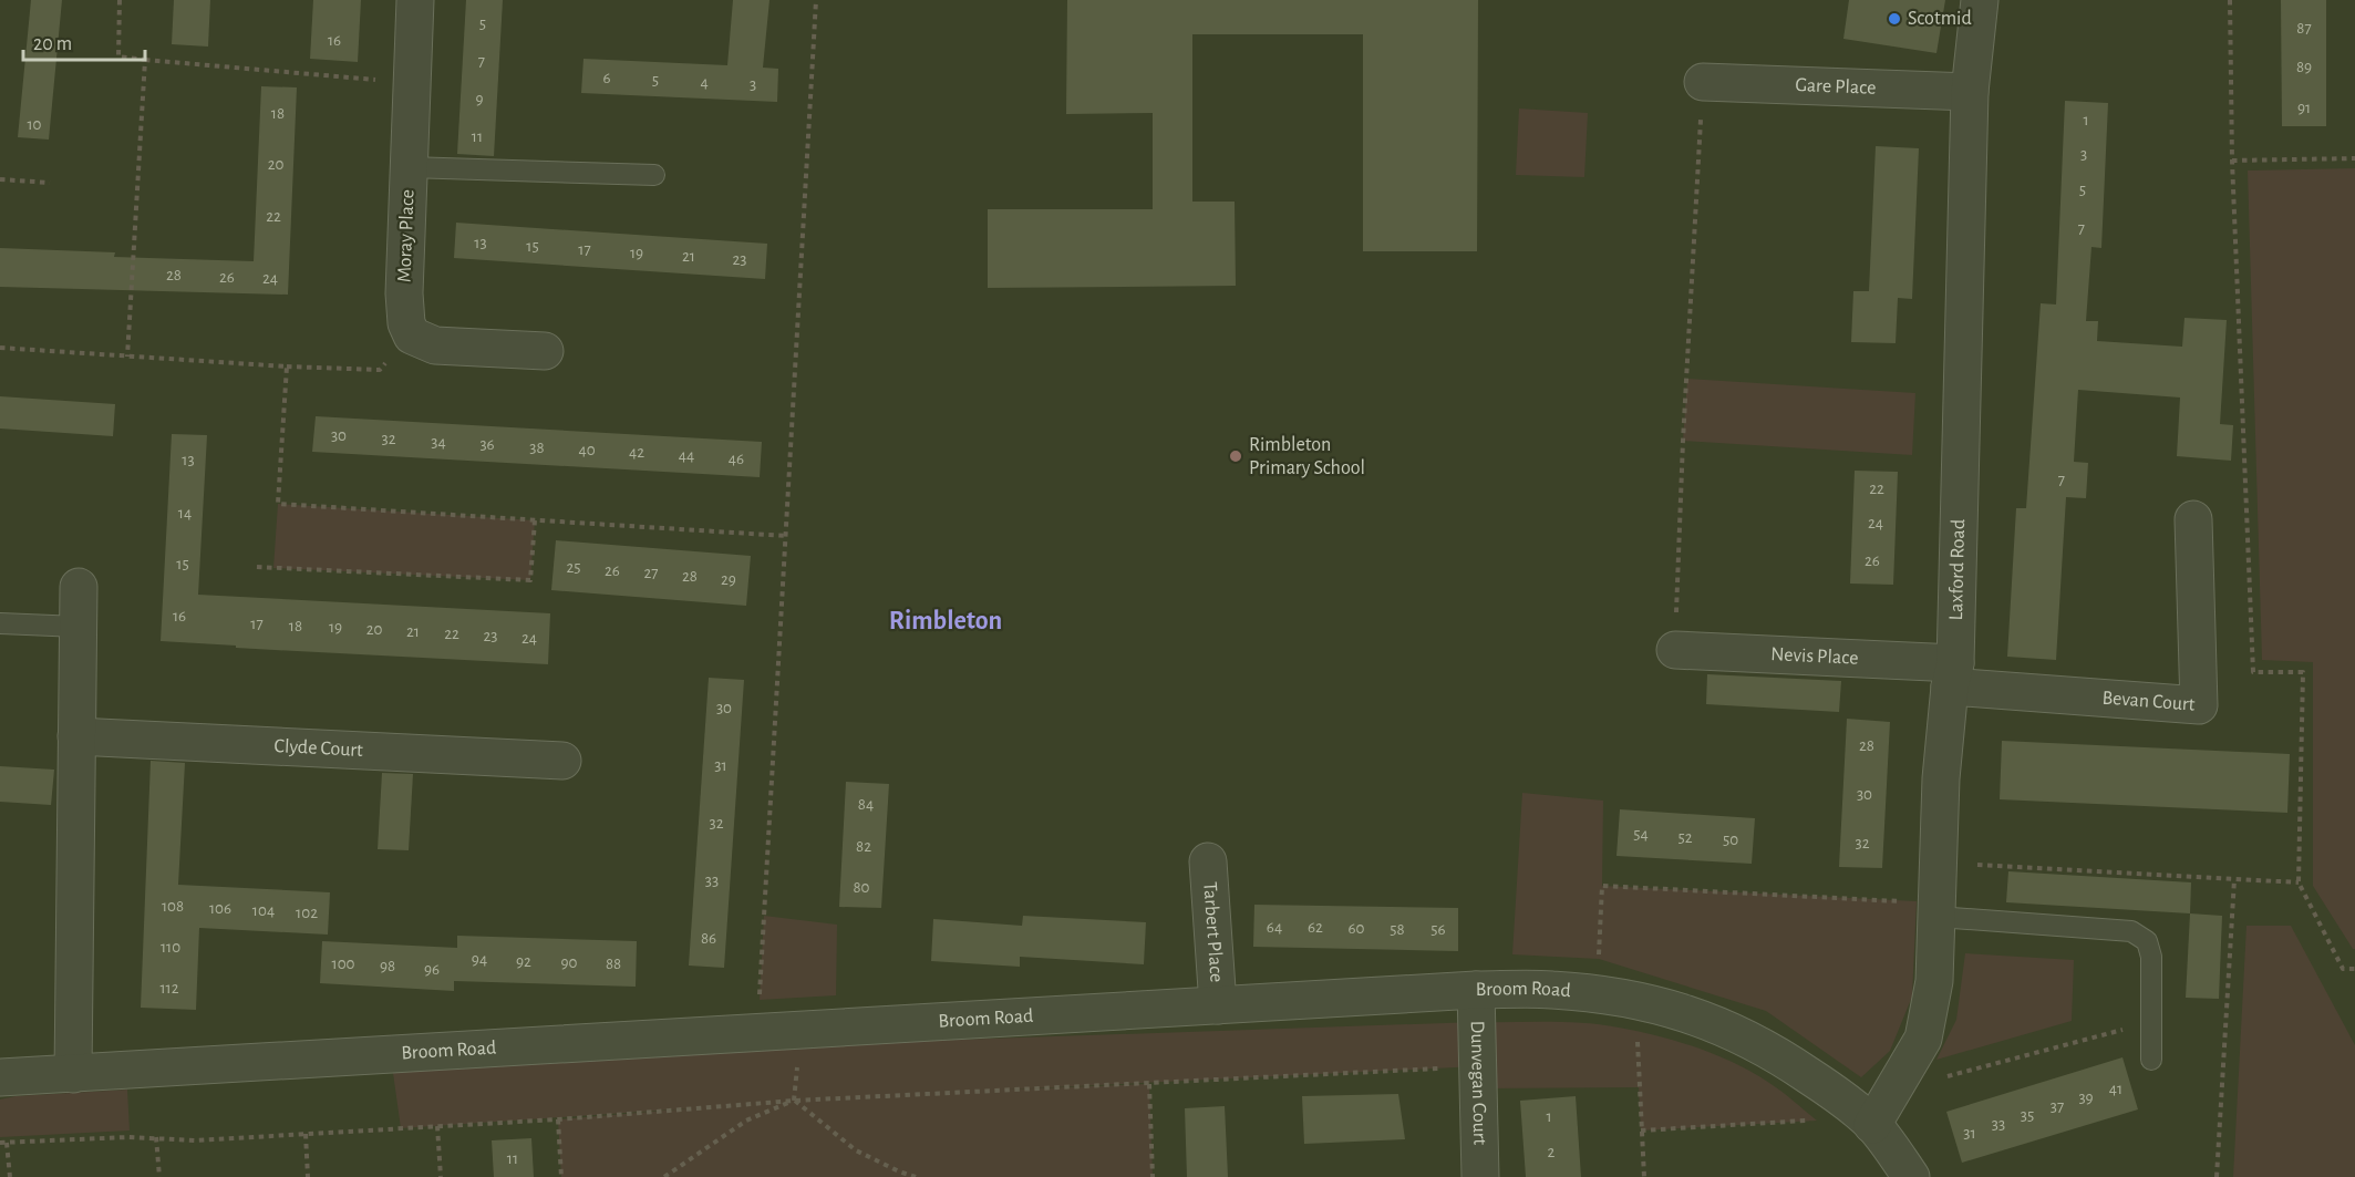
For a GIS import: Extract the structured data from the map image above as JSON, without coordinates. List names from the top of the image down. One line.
{"streets":{"street":["Gare Place","Moray Place","Laxford Road","Nevis Place","Bevan Court","Clyde Court","Tarbert Place","Broom Road","Dunvegan Court"]},"crossings":[["Gare Place","Laxford Road"],["Laxford Road","Nevis Place"],["Laxford Road","Bevan Court"],["Laxford Road","Broom Road"],["Nevis Place","Bevan Court"],["Tarbert Place","Broom Road"],["Broom Road","Dunvegan Court"]],"districts":["Rimbleton"],"places":["Scotmid","Rimbleton Primary School"],"house_numbers":["5","87","16","7","89","6","5","4","3","9","91","18","1","10","11","3","20","5","22","7","13","15","17","19","21","23","28","26","24","30","32","34","36","38","40","42","44","46","13","7","22","14","24","26","15","25","26","27","28","29","16","17","18","19","20","21","22","23","24","30","28","31","30","84","32","54","52","50","32","82","33","80","108","106","104","102","64","62","60","58","56","86","110","94","92","90","100","88","98","96","112","41","39","37","35","1","33","31","2","11"],"scale_bar":"20 m"}
